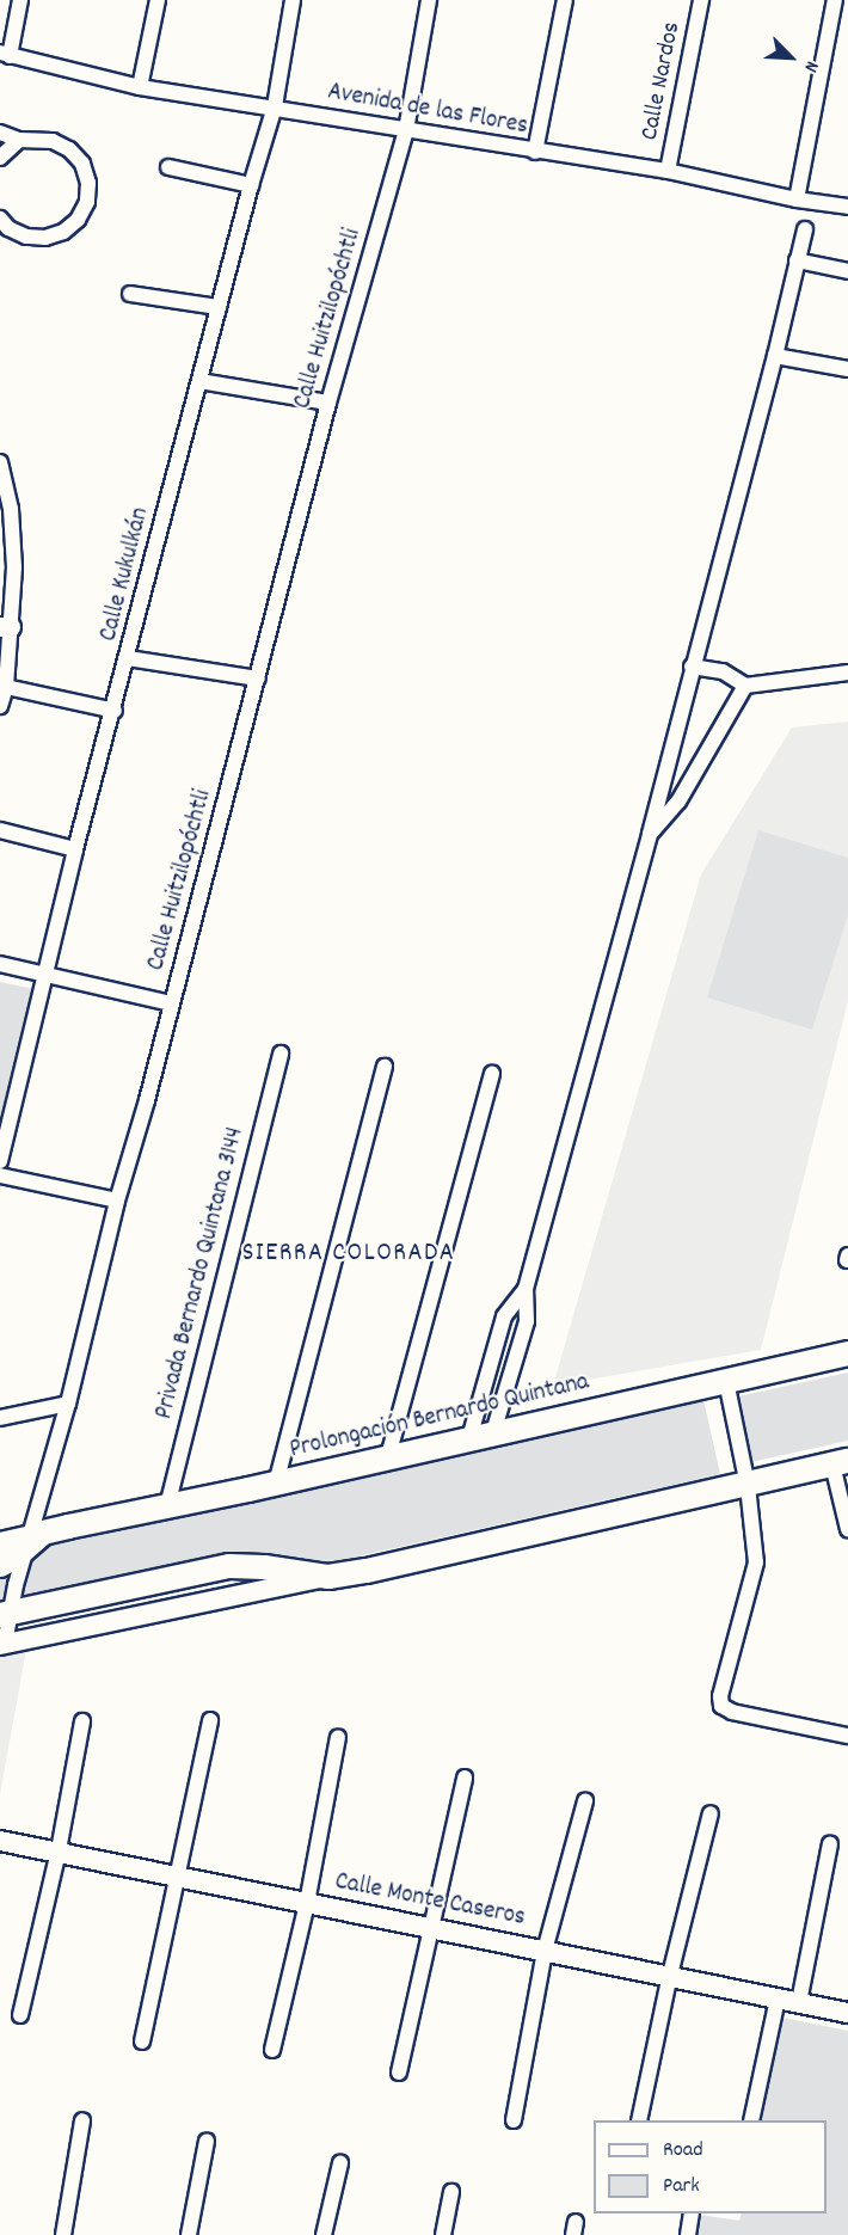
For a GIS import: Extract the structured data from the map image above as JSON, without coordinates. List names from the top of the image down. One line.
{"streets":{"main road":["Prolongación Bernardo Quintana"],"street":["Calle Nardos","Avenida de las Flores","Calle Huitzilopóchtli","Calle Kukulkán","Privada Bernardo Quintana 3144","Calle Monte Caseros"]},"crossings":[["Calle Nardos","Avenida de las Flores"],["Avenida de las Flores","Calle Huitzilopóchtli"],["Avenida de las Flores","Calle Kukulkán"],["Calle Huitzilopóchtli","Prolongación Bernardo Quintana"],["Privada Bernardo Quintana 3144","Prolongación Bernardo Quintana"]],"districts":["SIERRA COLORADA"],"legend":["Road","Park"],"north":"bottom right"}
